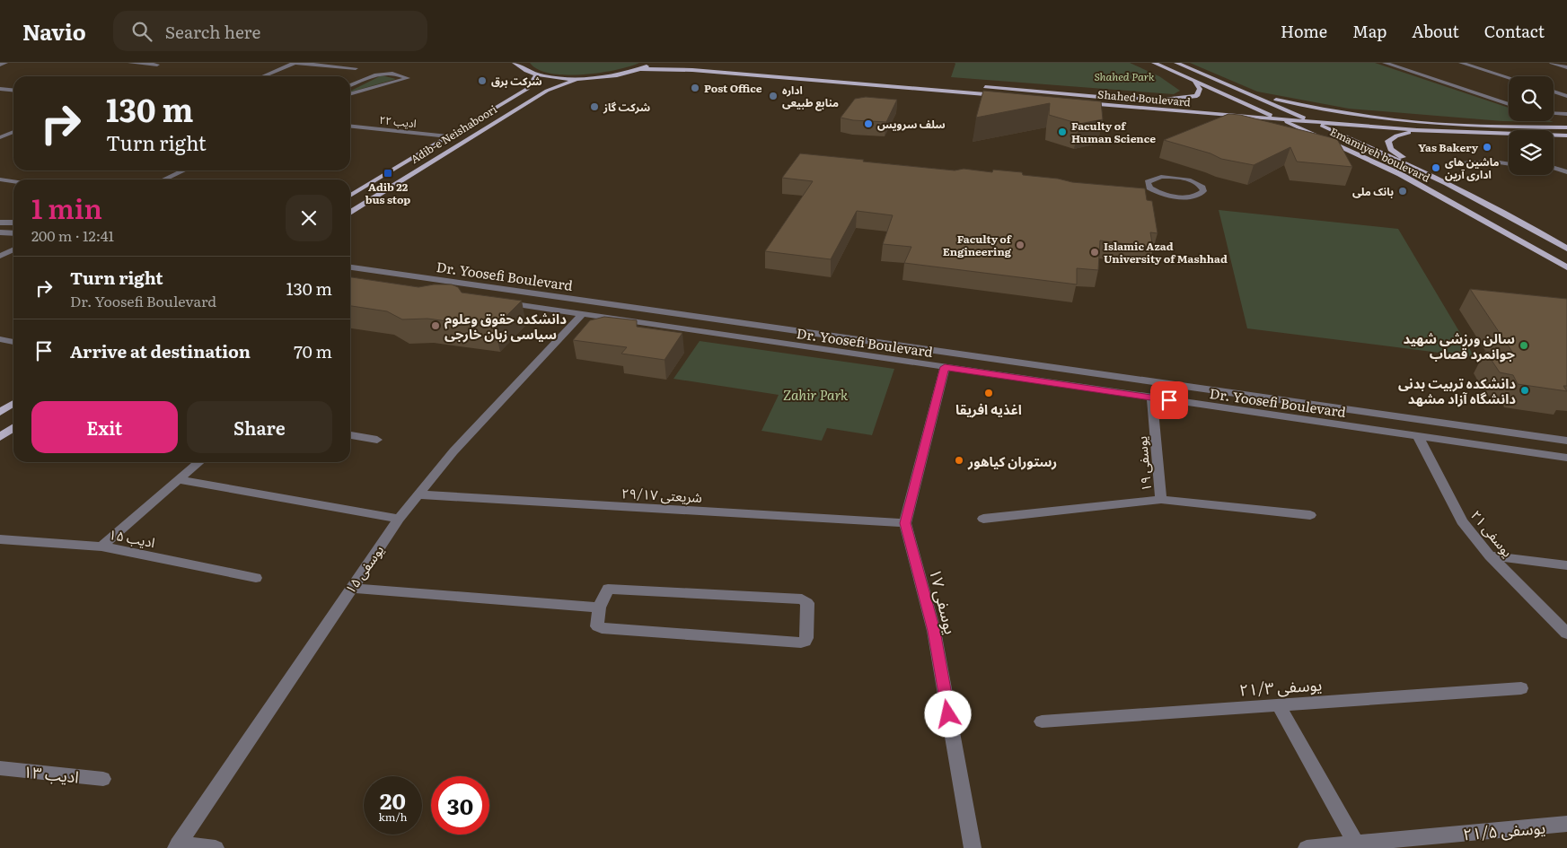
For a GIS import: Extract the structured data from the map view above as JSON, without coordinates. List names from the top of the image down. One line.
{"streets":{"main road":["Shahed Boulevard","Adib-e Neishaboori","Emamiyeh boulevard"],"street":["ادیب ۲۲","Dr. Yoosefi Boulevard","یوسفی ۱۹","شریعتی ۲۹/۱۷","یوسفی ۲۱","ادیب ۱۵","یوسفی ۱۵","یوسفی ۱۷","یوسفی ۲۱/۳","ادیب ۱۳","یوسفی ۲۱/۵"]},"crossings":[["Shahed Boulevard","Emamiyeh boulevard"],["ادیب ۲۲","Adib-e Neishaboori"],["Dr. Yoosefi Boulevard","یوسفی ۱۹"],["Dr. Yoosefi Boulevard","یوسفی ۲۱"],["Dr. Yoosefi Boulevard","یوسفی ۱۵"],["Dr. Yoosefi Boulevard","یوسفی ۱۷"],["شریعتی ۲۹/۱۷","یوسفی ۱۵"],["شریعتی ۲۹/۱۷","یوسفی ۱۷"]],"parks":["Shahed Park","Zahir Park"],"places":{"other":["شرکت برق","Post Office","اداره منابع طبیعی","شرکت گاز","سلف سرویس","Faculty of Human Science","Yas Bakery","ماشین های اداری آرین","بانک ملی","Faculty of Engineering","Islamic Azad University of Mashhad","دانشکده حقوق وعلوم سیاسی زبان خارجی","سالن ورزشی شهید جوانمرد قصاب","دانشکده تربیت بدنی دانشگاه آزاد مشهد","اغذیه افریقا","رستوران کیاهور"],"transit":["Adib 22 bus stop"]},"page":{"header":"Navio","search":"Search here","nav":["Home","Map","About","Contact"],"turn":["130 m","Turn right"],"heading":["1 min","200 m · 12:41"],"list":[{"name":"Turn right","note":"Dr. Yoosefi Boulevard","value":"130 m"},{"name":"Arrive at destination","value":"70 m"}],"buttons":["Exit","Share"],"speed":"20 km/h","limit":"30"}}
